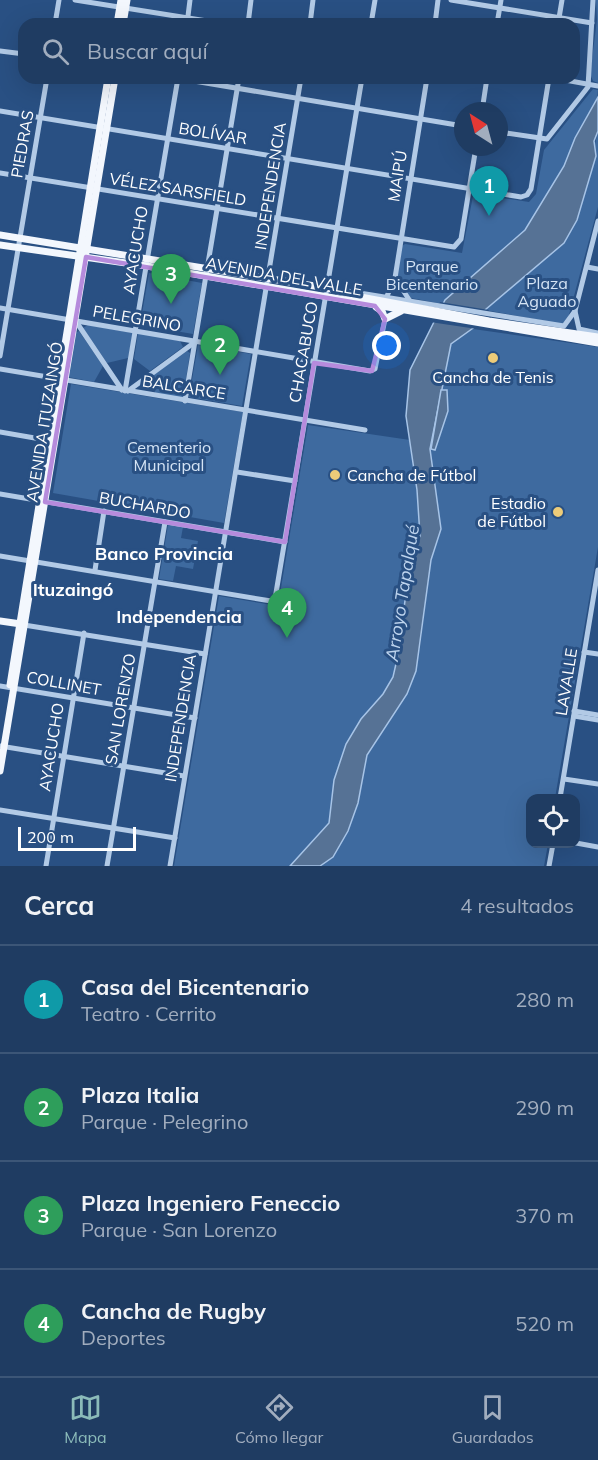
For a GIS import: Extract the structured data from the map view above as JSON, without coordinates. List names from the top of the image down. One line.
{"streets":{"main road":["AVENIDA DEL VALLE","AVENIDA ITUZAINGÓ"],"street":["BOLÍVAR","PIEDRAS","MAIPÚ","INDEPENDENCIA","VÉLEZ SARSFIELD","AYACUCHO","PELEGRINO","CHACABUCO","BALCARCE","BUCHARDO","LAVALLE","COLLINET","SAN LORENZO"]},"crossings":[["BOLÍVAR","PIEDRAS"],["BOLÍVAR","MAIPÚ"],["BOLÍVAR","INDEPENDENCIA"],["BOLÍVAR","VÉLEZ SARSFIELD"],["BOLÍVAR","AYACUCHO"],["BOLÍVAR","CHACABUCO"],["BOLÍVAR","AVENIDA ITUZAINGÓ"],["PIEDRAS","VÉLEZ SARSFIELD"],["PIEDRAS","AVENIDA DEL VALLE"],["PIEDRAS","PELEGRINO"],["MAIPÚ","VÉLEZ SARSFIELD"],["MAIPÚ","AVENIDA DEL VALLE"],["INDEPENDENCIA","VÉLEZ SARSFIELD"],["INDEPENDENCIA","AVENIDA DEL VALLE"],["INDEPENDENCIA","PELEGRINO"],["INDEPENDENCIA","CHACABUCO"],["INDEPENDENCIA","BALCARCE"],["INDEPENDENCIA","BUCHARDO"],["INDEPENDENCIA","COLLINET"],["VÉLEZ SARSFIELD","AYACUCHO"],["VÉLEZ SARSFIELD","CHACABUCO"],["VÉLEZ SARSFIELD","AVENIDA ITUZAINGÓ"],["AYACUCHO","AVENIDA DEL VALLE"],["AYACUCHO","PELEGRINO"],["AYACUCHO","BALCARCE"],["AYACUCHO","COLLINET"],["AVENIDA DEL VALLE","CHACABUCO"],["AVENIDA DEL VALLE","AVENIDA ITUZAINGÓ"],["PELEGRINO","CHACABUCO"],["PELEGRINO","AVENIDA ITUZAINGÓ"],["CHACABUCO","BALCARCE"],["CHACABUCO","BUCHARDO"],["BALCARCE","AVENIDA ITUZAINGÓ"],["AVENIDA ITUZAINGÓ","BUCHARDO"],["AVENIDA ITUZAINGÓ","COLLINET"],["BUCHARDO","SAN LORENZO"],["COLLINET","SAN LORENZO"]],"districts":["Banco Provincia","Ituzaingó","Independencia"],"water":["Arroyo Tapalqué"],"parks":["Parque Bicentenario","Plaza Aguado","Cementerio Municipal"],"places":["Cancha de Tenis","Cancha de Fútbol","Estadio de Fútbol"],"scale_bar":"200 m","north":"top left","page":{"search":"Buscar aquí","pins":["1","3","2","4"],"scale":"200 m","heading":["Cerca","4 resultados"],"list":[{"mark":"1","name":"Casa del Bicentenario","note":"Teatro · Cerrito","value":"280 m"},{"mark":"2","name":"Plaza Italia","note":"Parque · Pelegrino","value":"290 m"},{"mark":"3","name":"Plaza Ingeniero Feneccio","note":"Parque · San Lorenzo","value":"370 m"},{"mark":"4","name":"Cancha de Rugby","note":"Deportes","value":"520 m"}],"nav":["Mapa","Cómo llegar","Guardados"]}}
